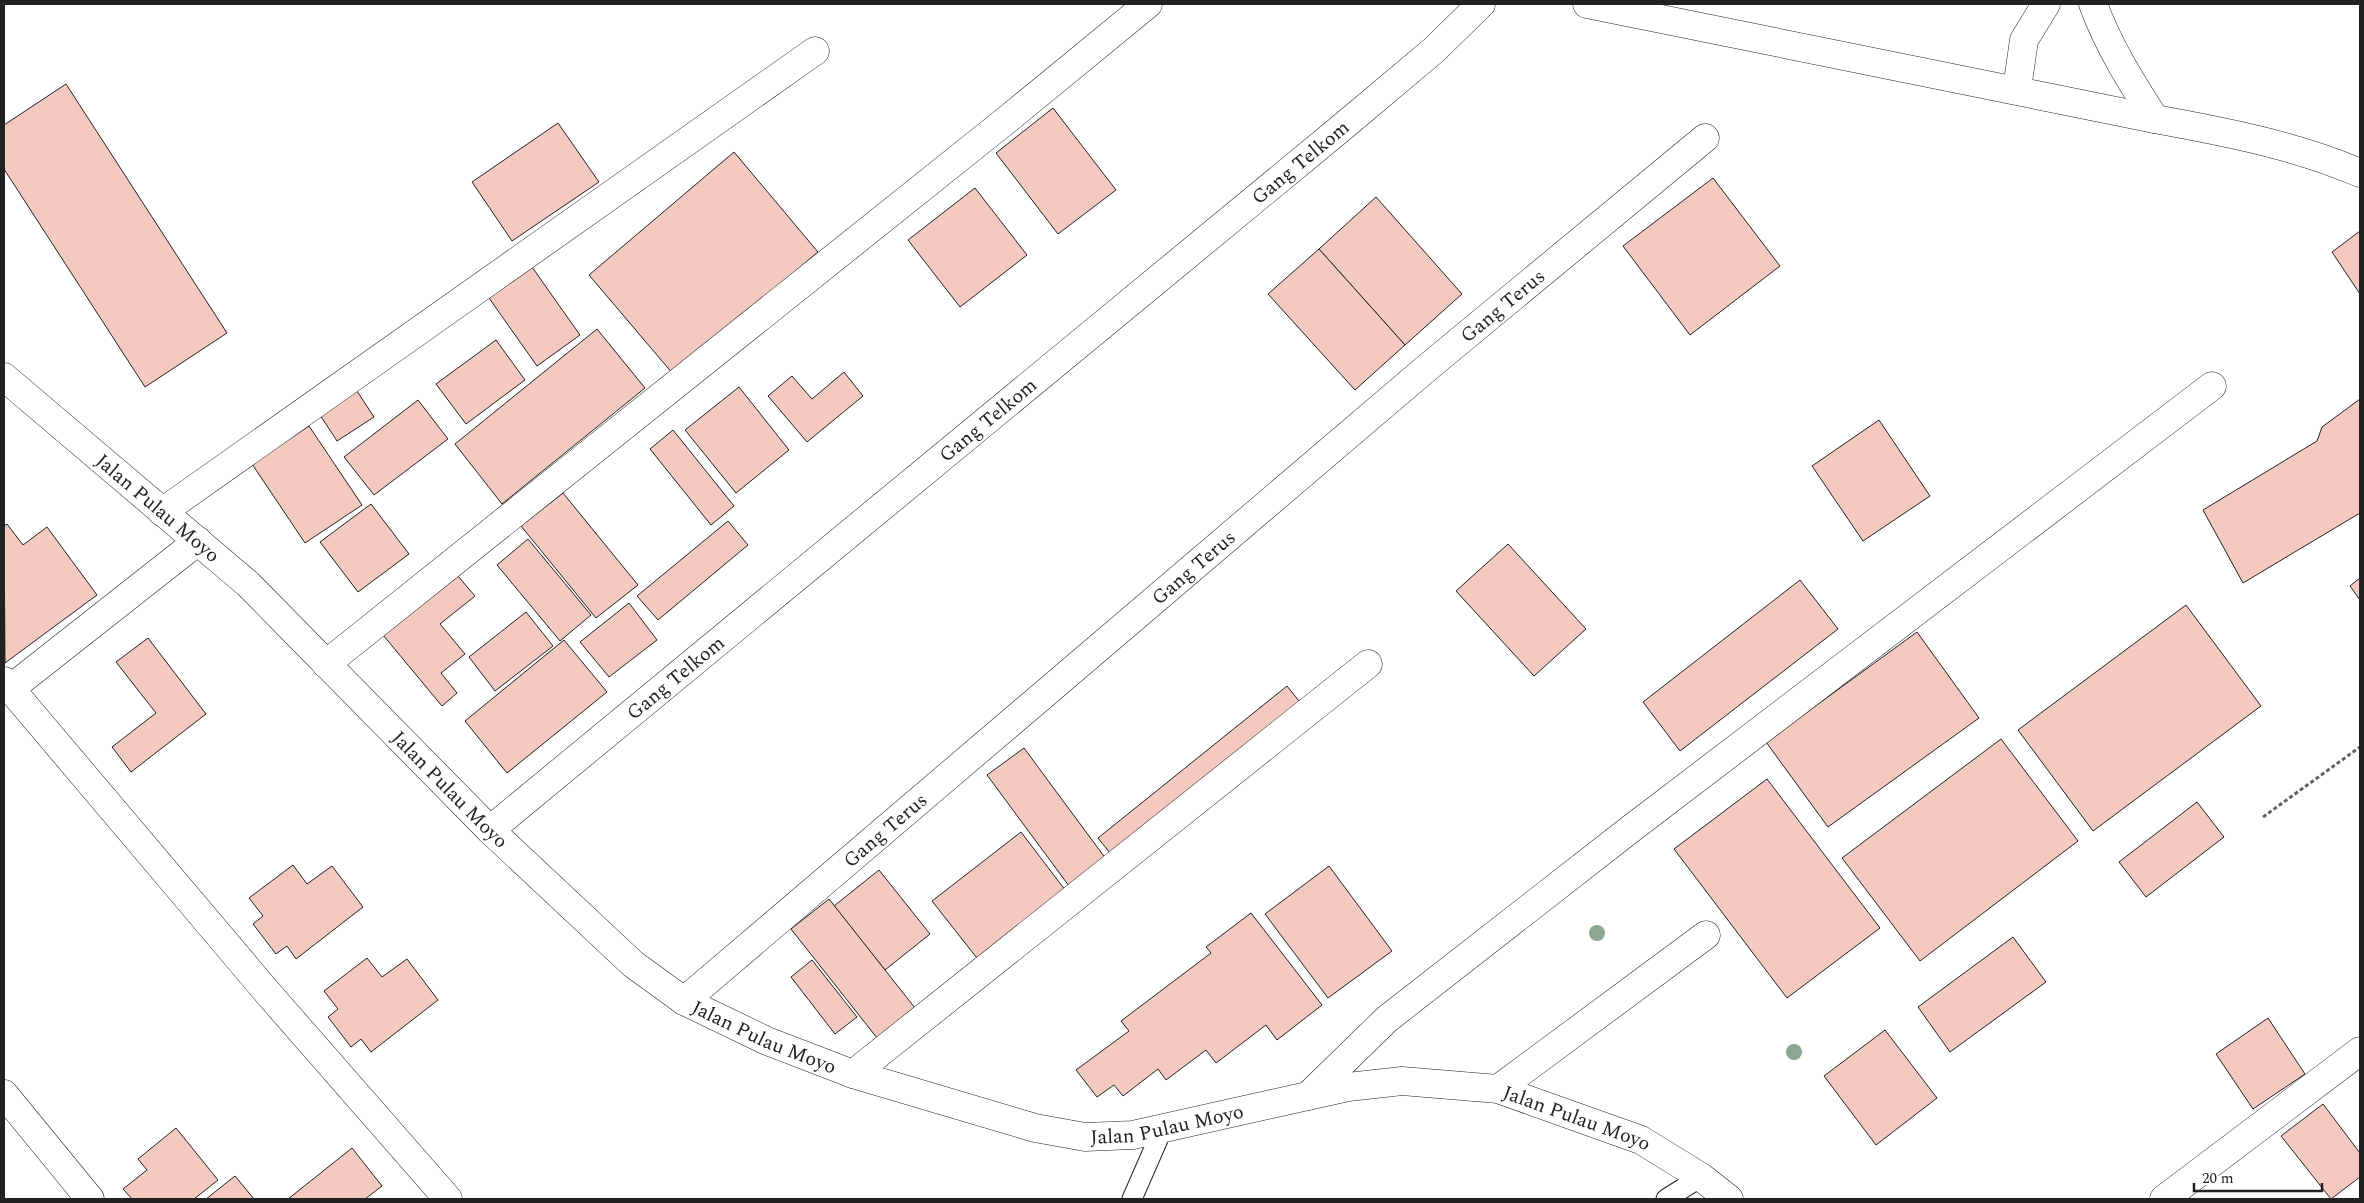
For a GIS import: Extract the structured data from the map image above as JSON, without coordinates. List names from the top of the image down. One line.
{"streets":{"street":["Gang Telkom","Gang Terus","Jalan Pulau Moyo"]},"crossings":[["Gang Telkom","Jalan Pulau Moyo"],["Gang Terus","Jalan Pulau Moyo"]],"scale_bar":"20 m"}
